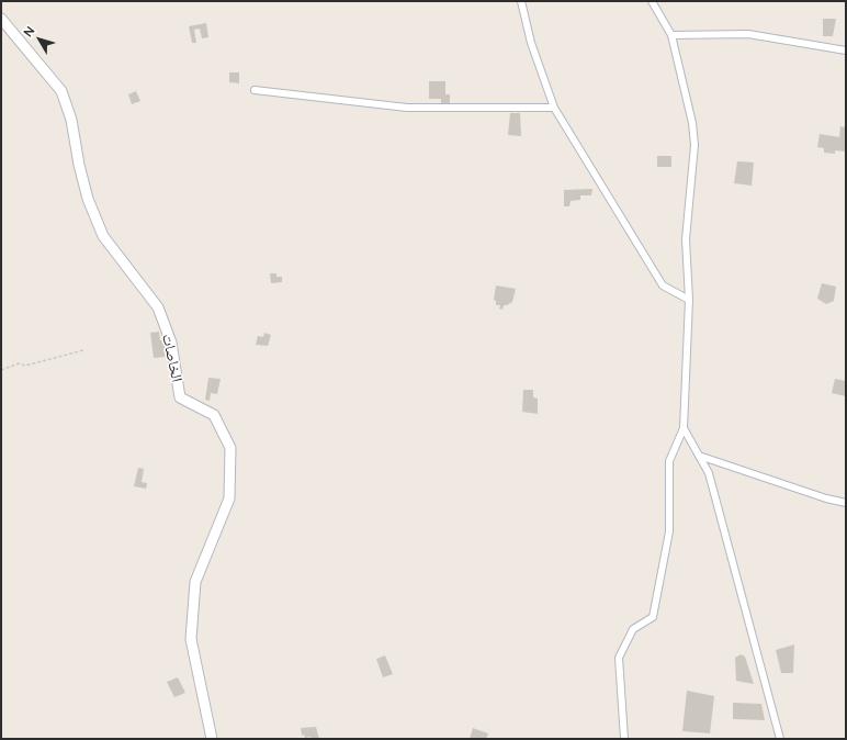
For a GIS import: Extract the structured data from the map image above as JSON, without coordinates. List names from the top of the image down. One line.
{"streets":{"street":["الخاصات"]},"north":"top left"}
